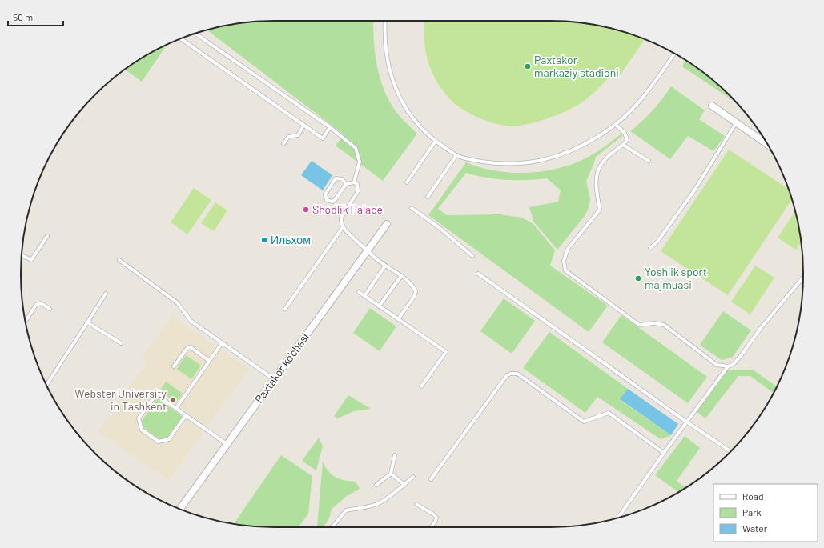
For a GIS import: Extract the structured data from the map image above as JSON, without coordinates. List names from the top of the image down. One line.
{"streets":{"street":["Paxtakor ko'chasi"]},"places":["Paxtakor markaziy stadioni","Shodlik Palace","Ильхом","Yoshlik sport majmuasi","Webster University in Tashkent"],"legend":["Road","Park","Water"],"scale_bar":"50 m"}
